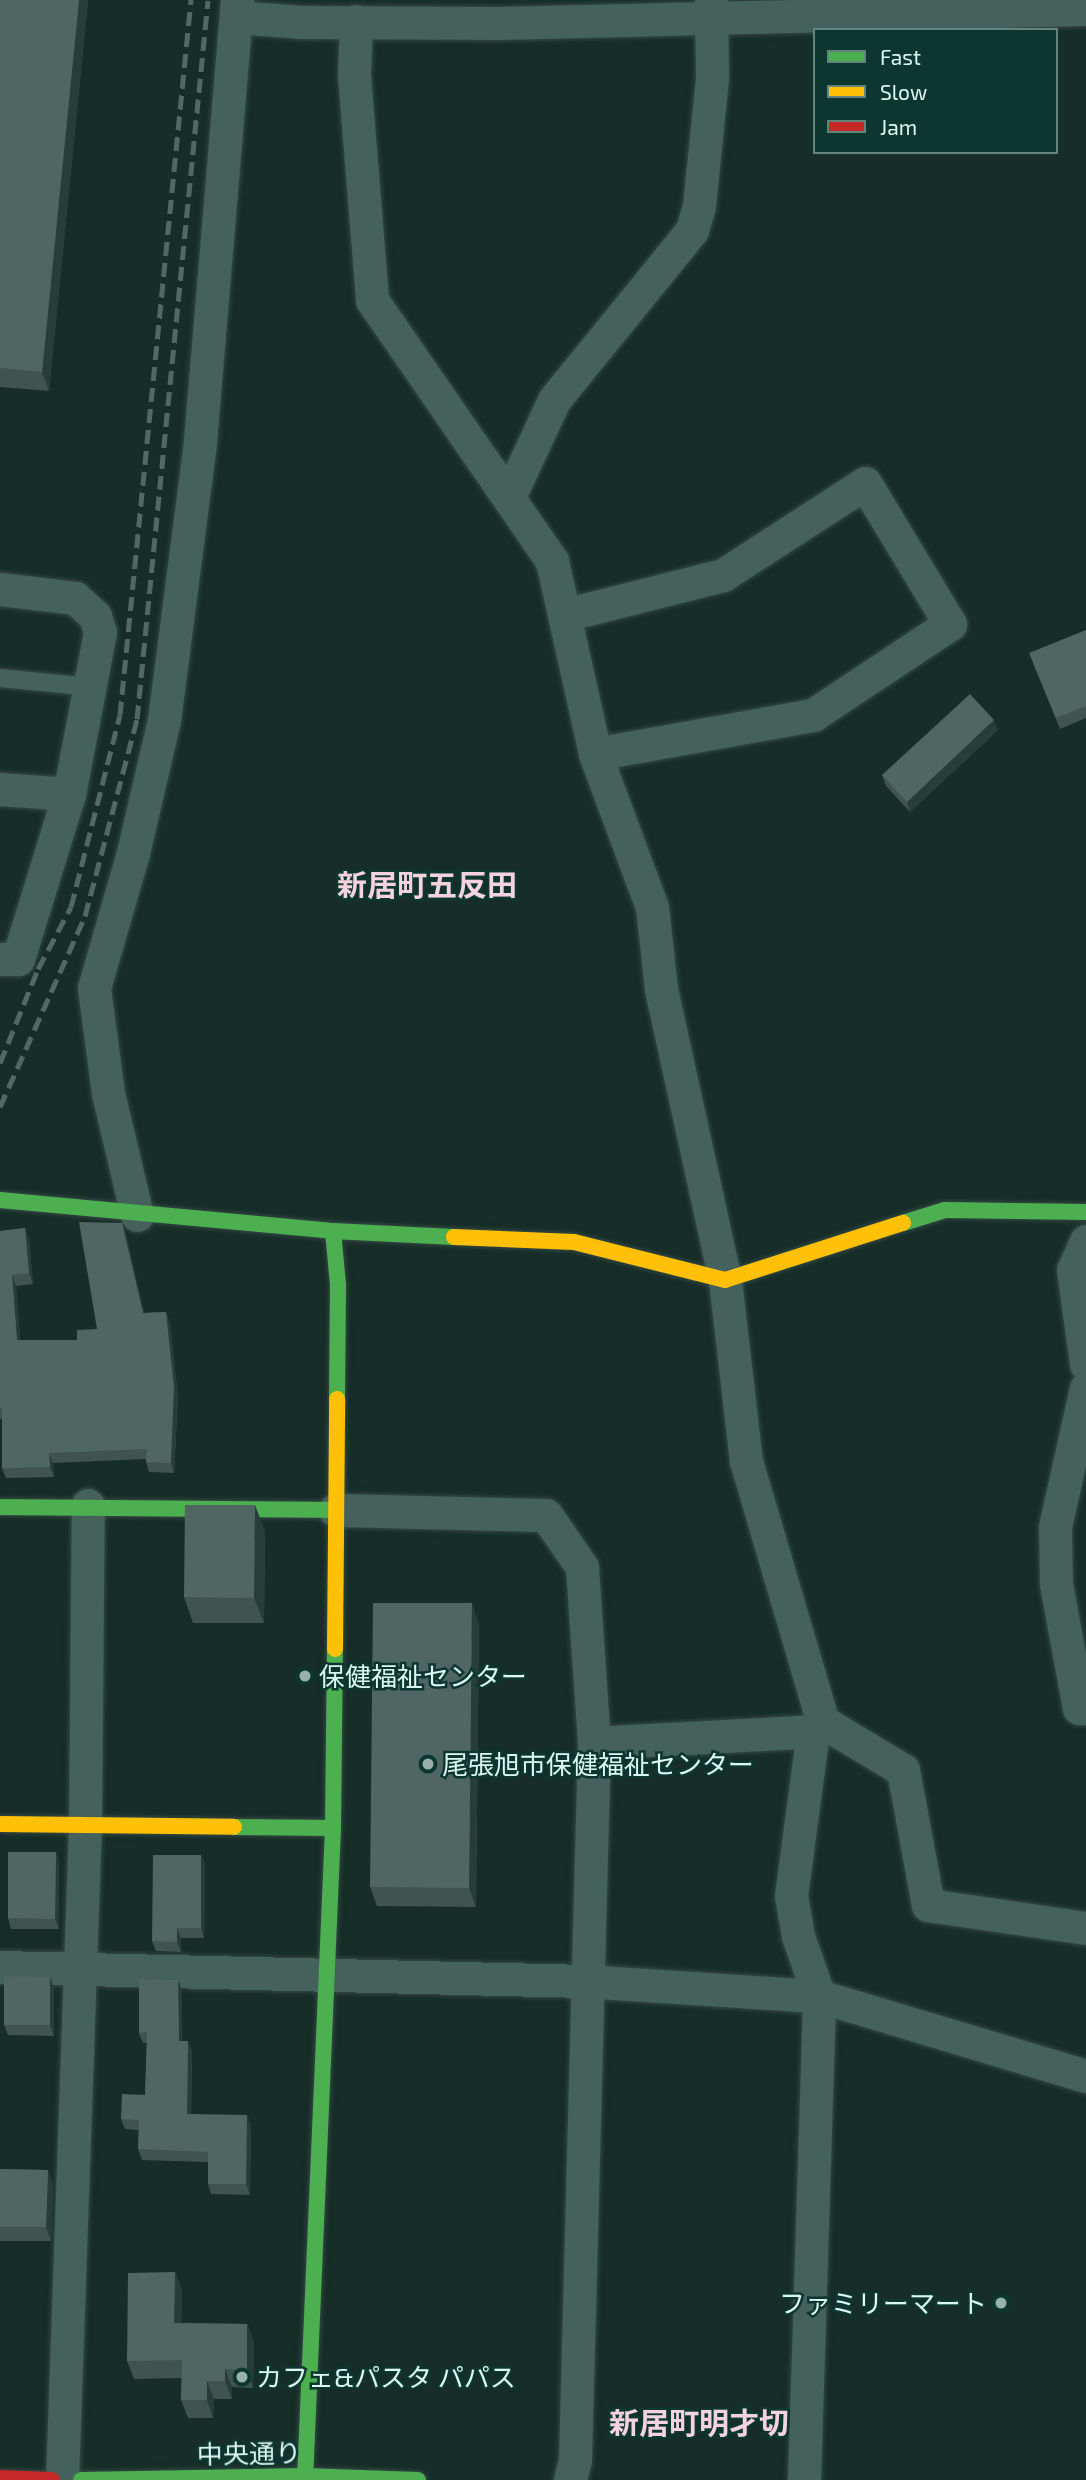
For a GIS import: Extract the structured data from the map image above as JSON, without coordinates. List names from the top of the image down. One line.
{"streets":{"street":["中央通り"]},"districts":["新居町五反田","新居町明才切"],"places":["保健福祉センター","尾張旭市保健福祉センター","ファミリーマート","カフェ&パスタ パパス"],"legend":["Fast","Slow","Jam"]}
